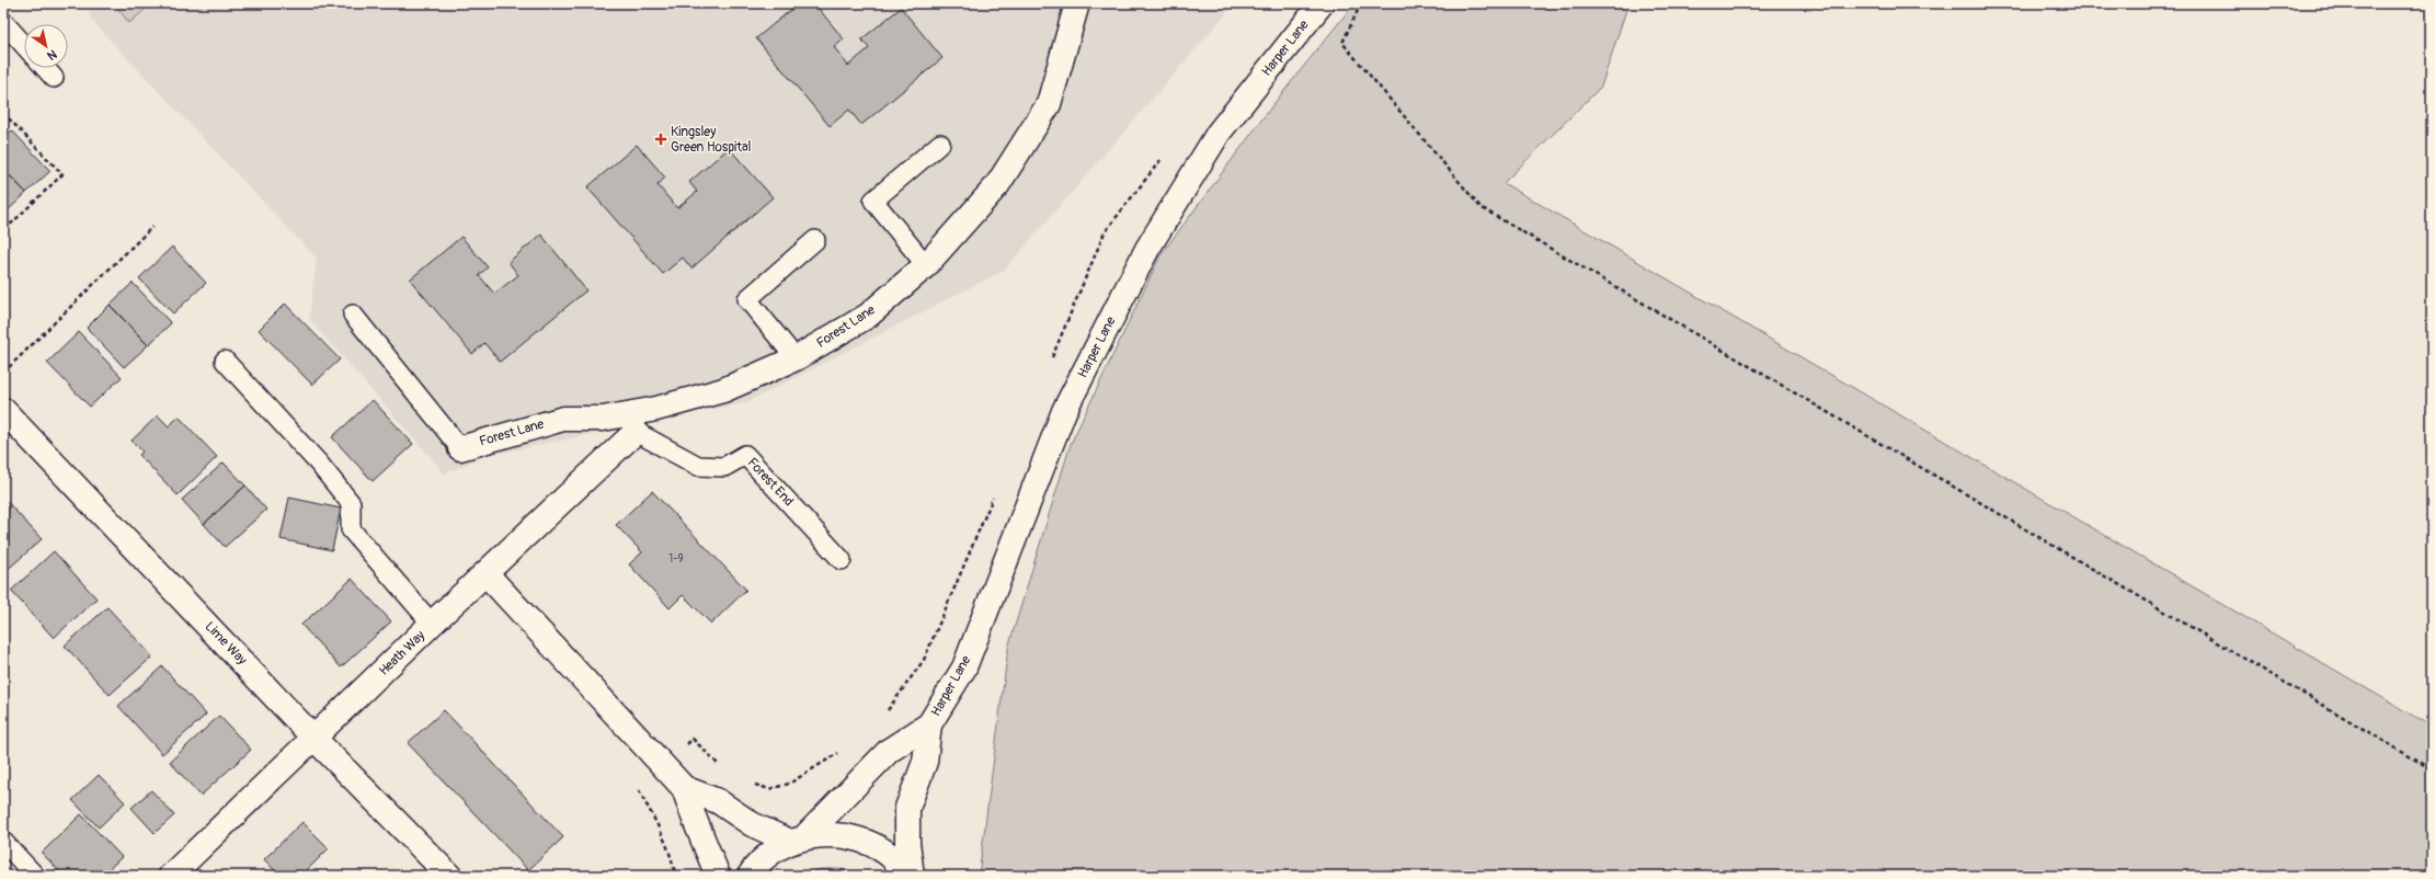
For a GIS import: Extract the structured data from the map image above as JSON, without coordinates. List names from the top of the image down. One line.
{"streets":{"street":["Harper Lane","Forest Lane","Lime Way","Heath Way"],"lane":["Forest End"]},"crossings":[["Forest End","Heath Way"],["Lime Way","Heath Way"]],"places":{"health":["Kingsley Green Hospital"]},"house_numbers":["1-9"],"north":"bottom right"}
